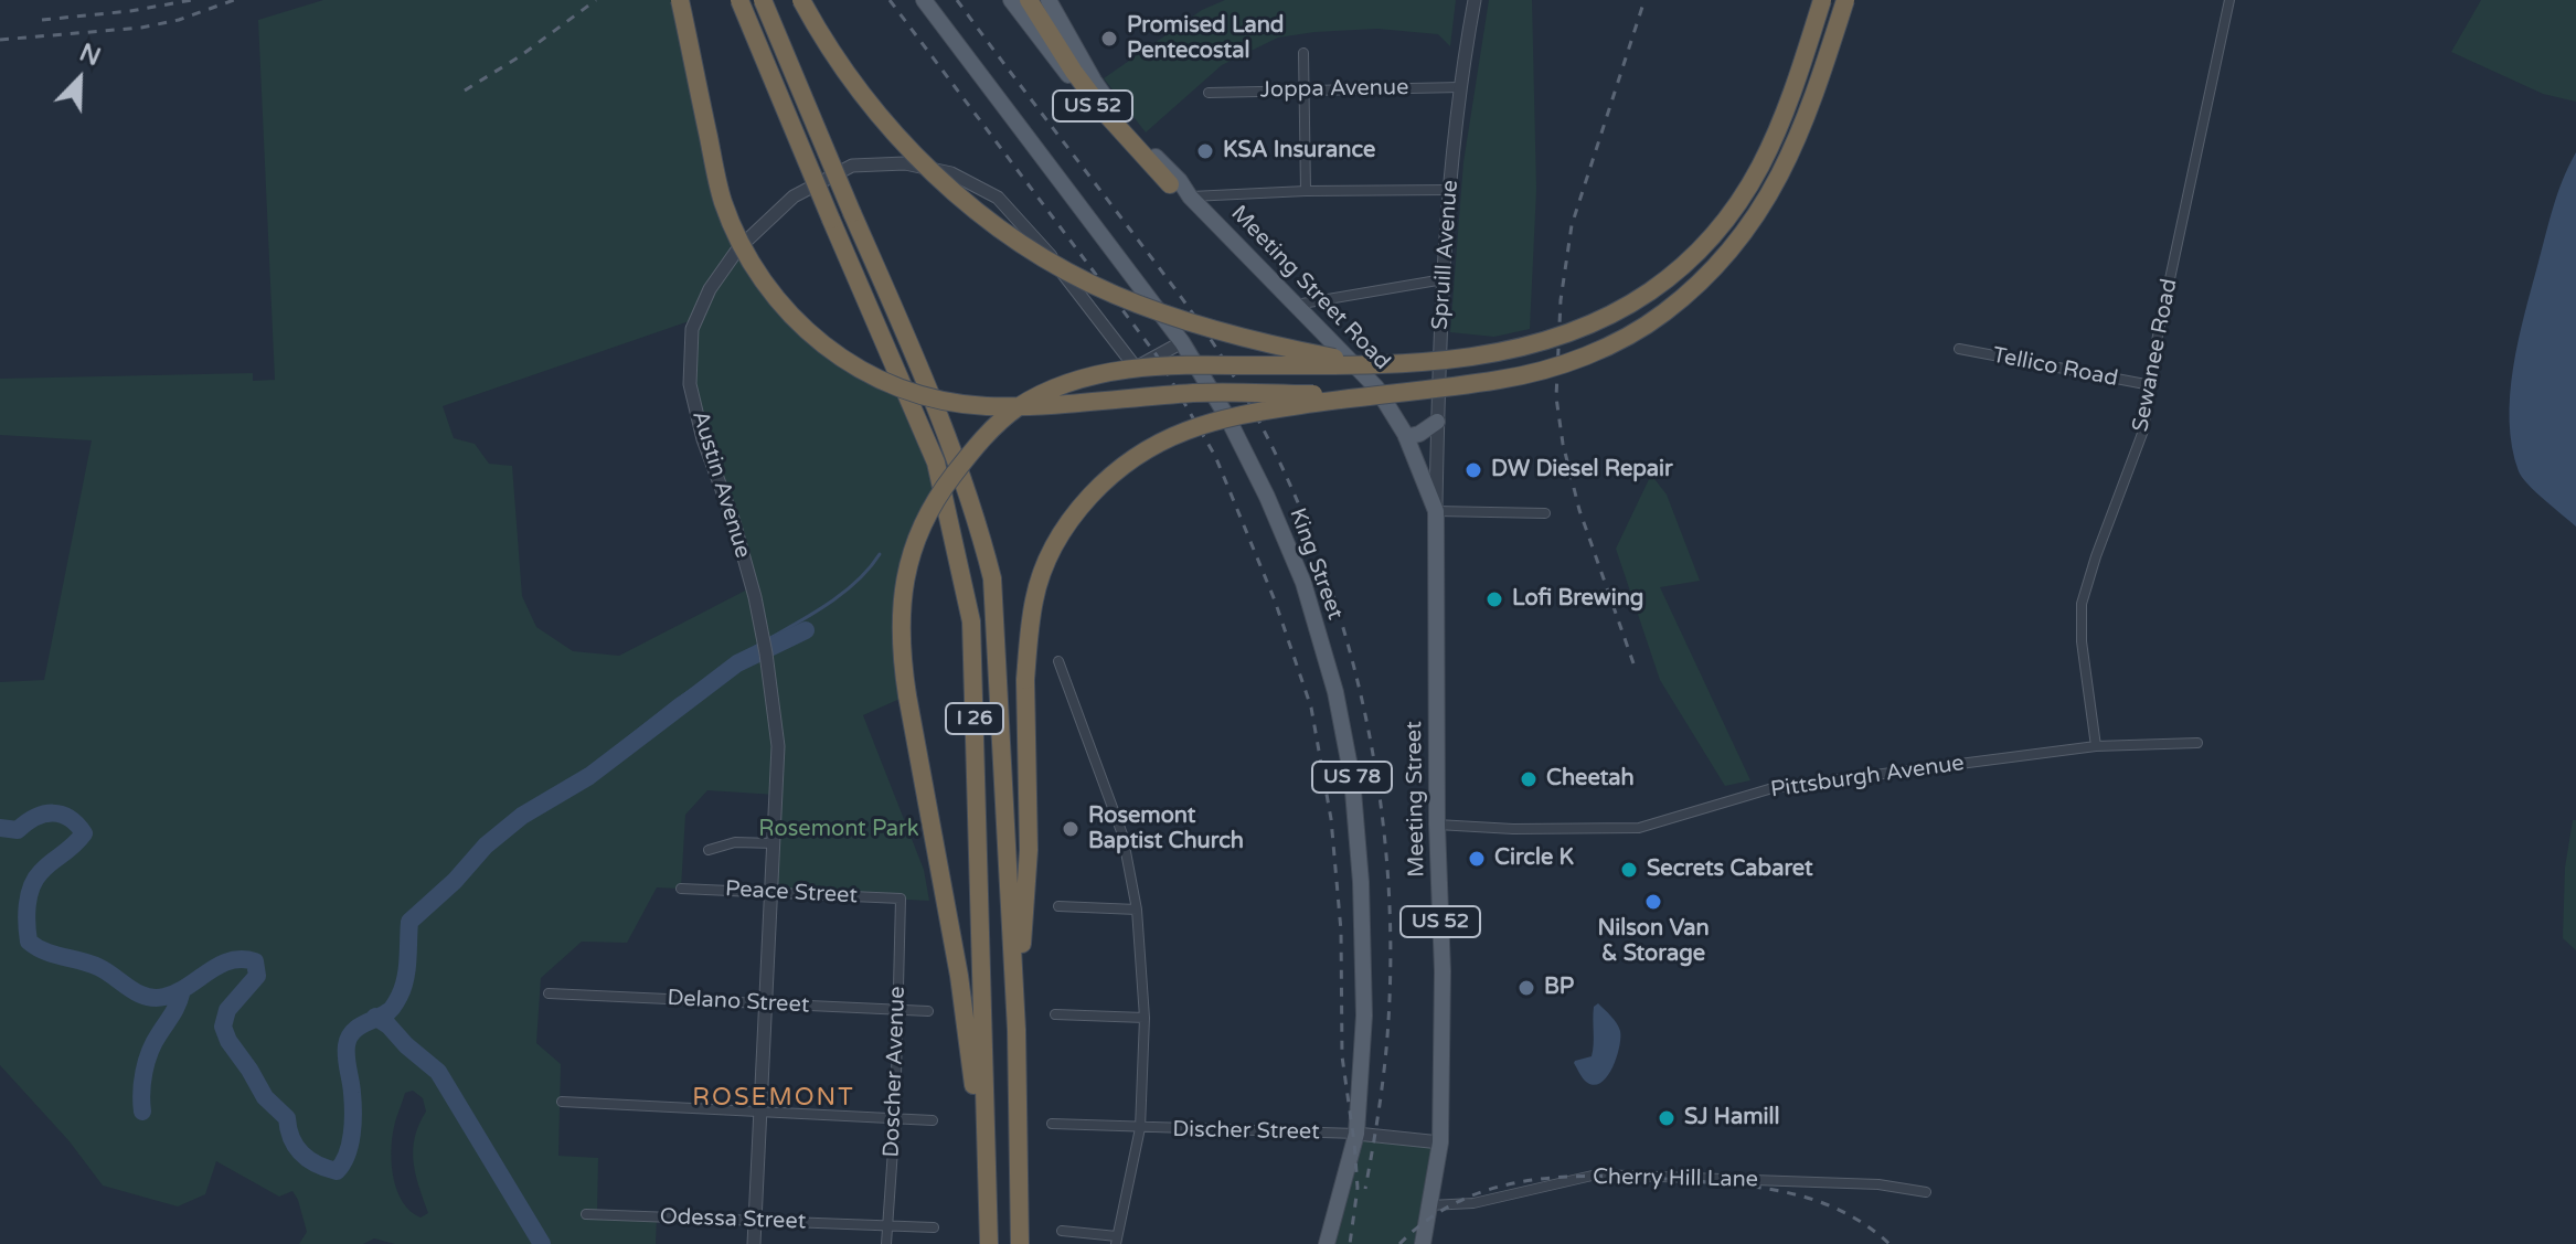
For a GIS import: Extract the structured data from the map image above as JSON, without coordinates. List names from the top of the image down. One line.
{"streets":{"highway":["I 26"],"main road":["US 52","Meeting Street Road","King Street","US 78","Meeting Street"],"street":["Joppa Avenue","Spruill Avenue","Sewanee Road","Tellico Road","Austin Avenue","Pittsburgh Avenue","Peace Street","Delano Street","Doscher Avenue","Discher Street","Cherry Hill Lane","Odessa Street"]},"crossings":[["Joppa Avenue","Spruill Avenue"],["Spruill Avenue","Meeting Street Road"],["Spruill Avenue","Meeting Street"],["Meeting Street Road","Meeting Street"],["Sewanee Road","Tellico Road"],["Sewanee Road","Pittsburgh Avenue"],["Austin Avenue","King Street"],["Austin Avenue","Peace Street"],["Austin Avenue","Delano Street"],["Austin Avenue","Odessa Street"],["King Street","Discher Street"],["Pittsburgh Avenue","Meeting Street"],["Meeting Street","Discher Street"],["Meeting Street","Cherry Hill Lane"],["Peace Street","Doscher Avenue"],["Delano Street","Doscher Avenue"],["Doscher Avenue","Odessa Street"]],"districts":["ROSEMONT"],"parks":["Rosemont Park"],"places":["Promised Land Pentecostal","KSA Insurance","DW Diesel Repair","Lofi Brewing","Cheetah","Rosemont Baptist Church","Circle K","Secrets Cabaret","Nilson Van & Storage","BP","SJ Hamill"],"north":"top right"}
